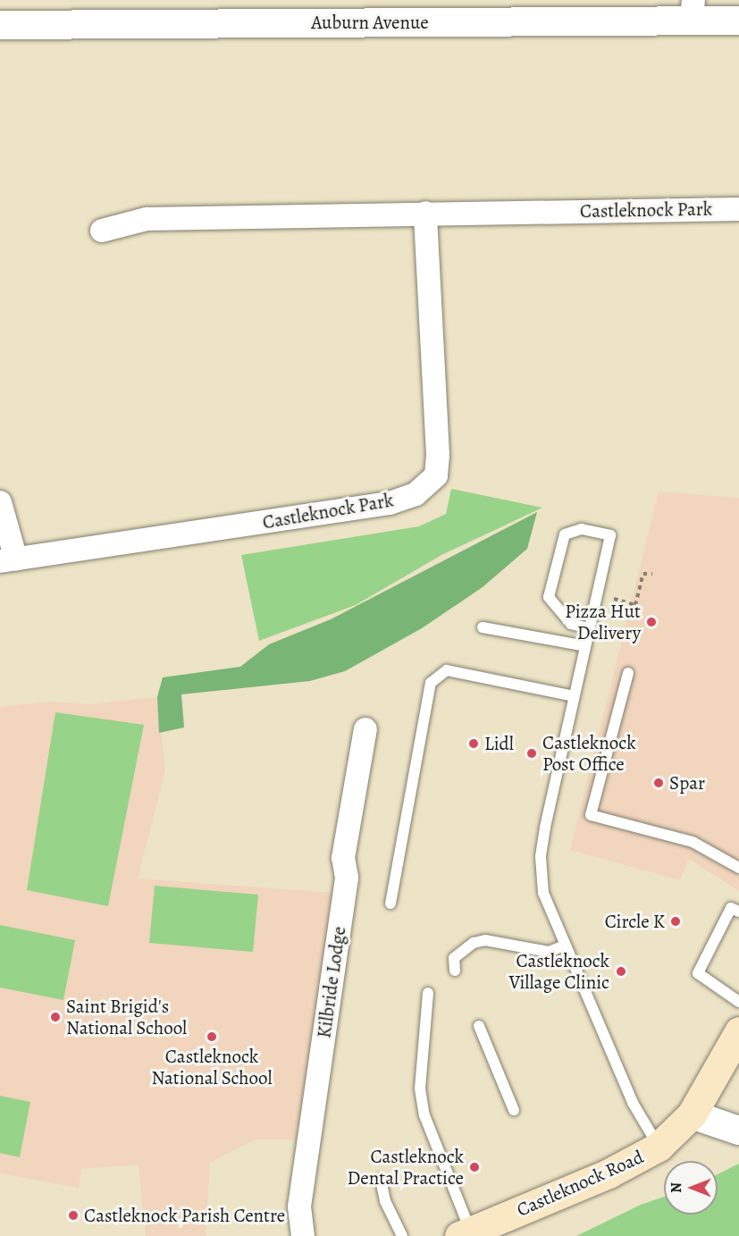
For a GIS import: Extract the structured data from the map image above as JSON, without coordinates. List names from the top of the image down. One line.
{"streets":{"main road":["Castleknock Road"],"street":["Auburn Avenue","Castleknock Park","Kilbride Lodge"]},"places":["Pizza Hut Delivery","Lidl","Castleknock Post Office","Spar","Circle K","Castleknock Village Clinic","Saint Brigid's National School","Castleknock National School","Castleknock Dental Practice","Castleknock Parish Centre"],"north":"left"}
